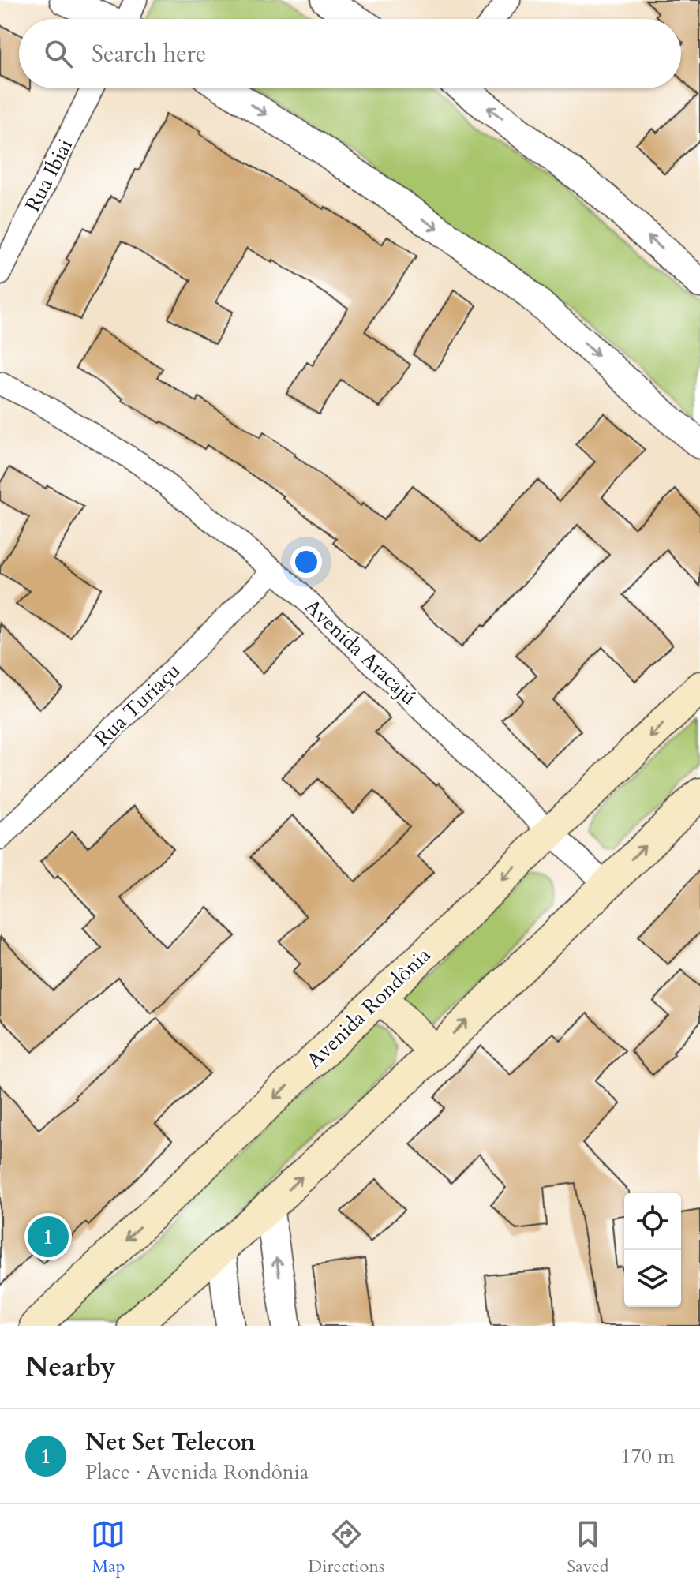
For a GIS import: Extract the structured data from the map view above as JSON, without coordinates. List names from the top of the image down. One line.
{"streets":{"main road":["Avenida Rondônia"],"street":["Rua Ibiai","Avenida Aracajú","Rua Turiaçu"]},"crossings":[["Avenida Aracajú","Rua Turiaçu"],["Avenida Aracajú","Avenida Rondônia"]],"page":{"search":"Search here","pins":"1","heading":"Nearby","list":[{"mark":"1","name":"Net Set Telecon","note":"Place · Avenida Rondônia","value":"170 m"}],"nav":["Map","Directions","Saved"]}}
